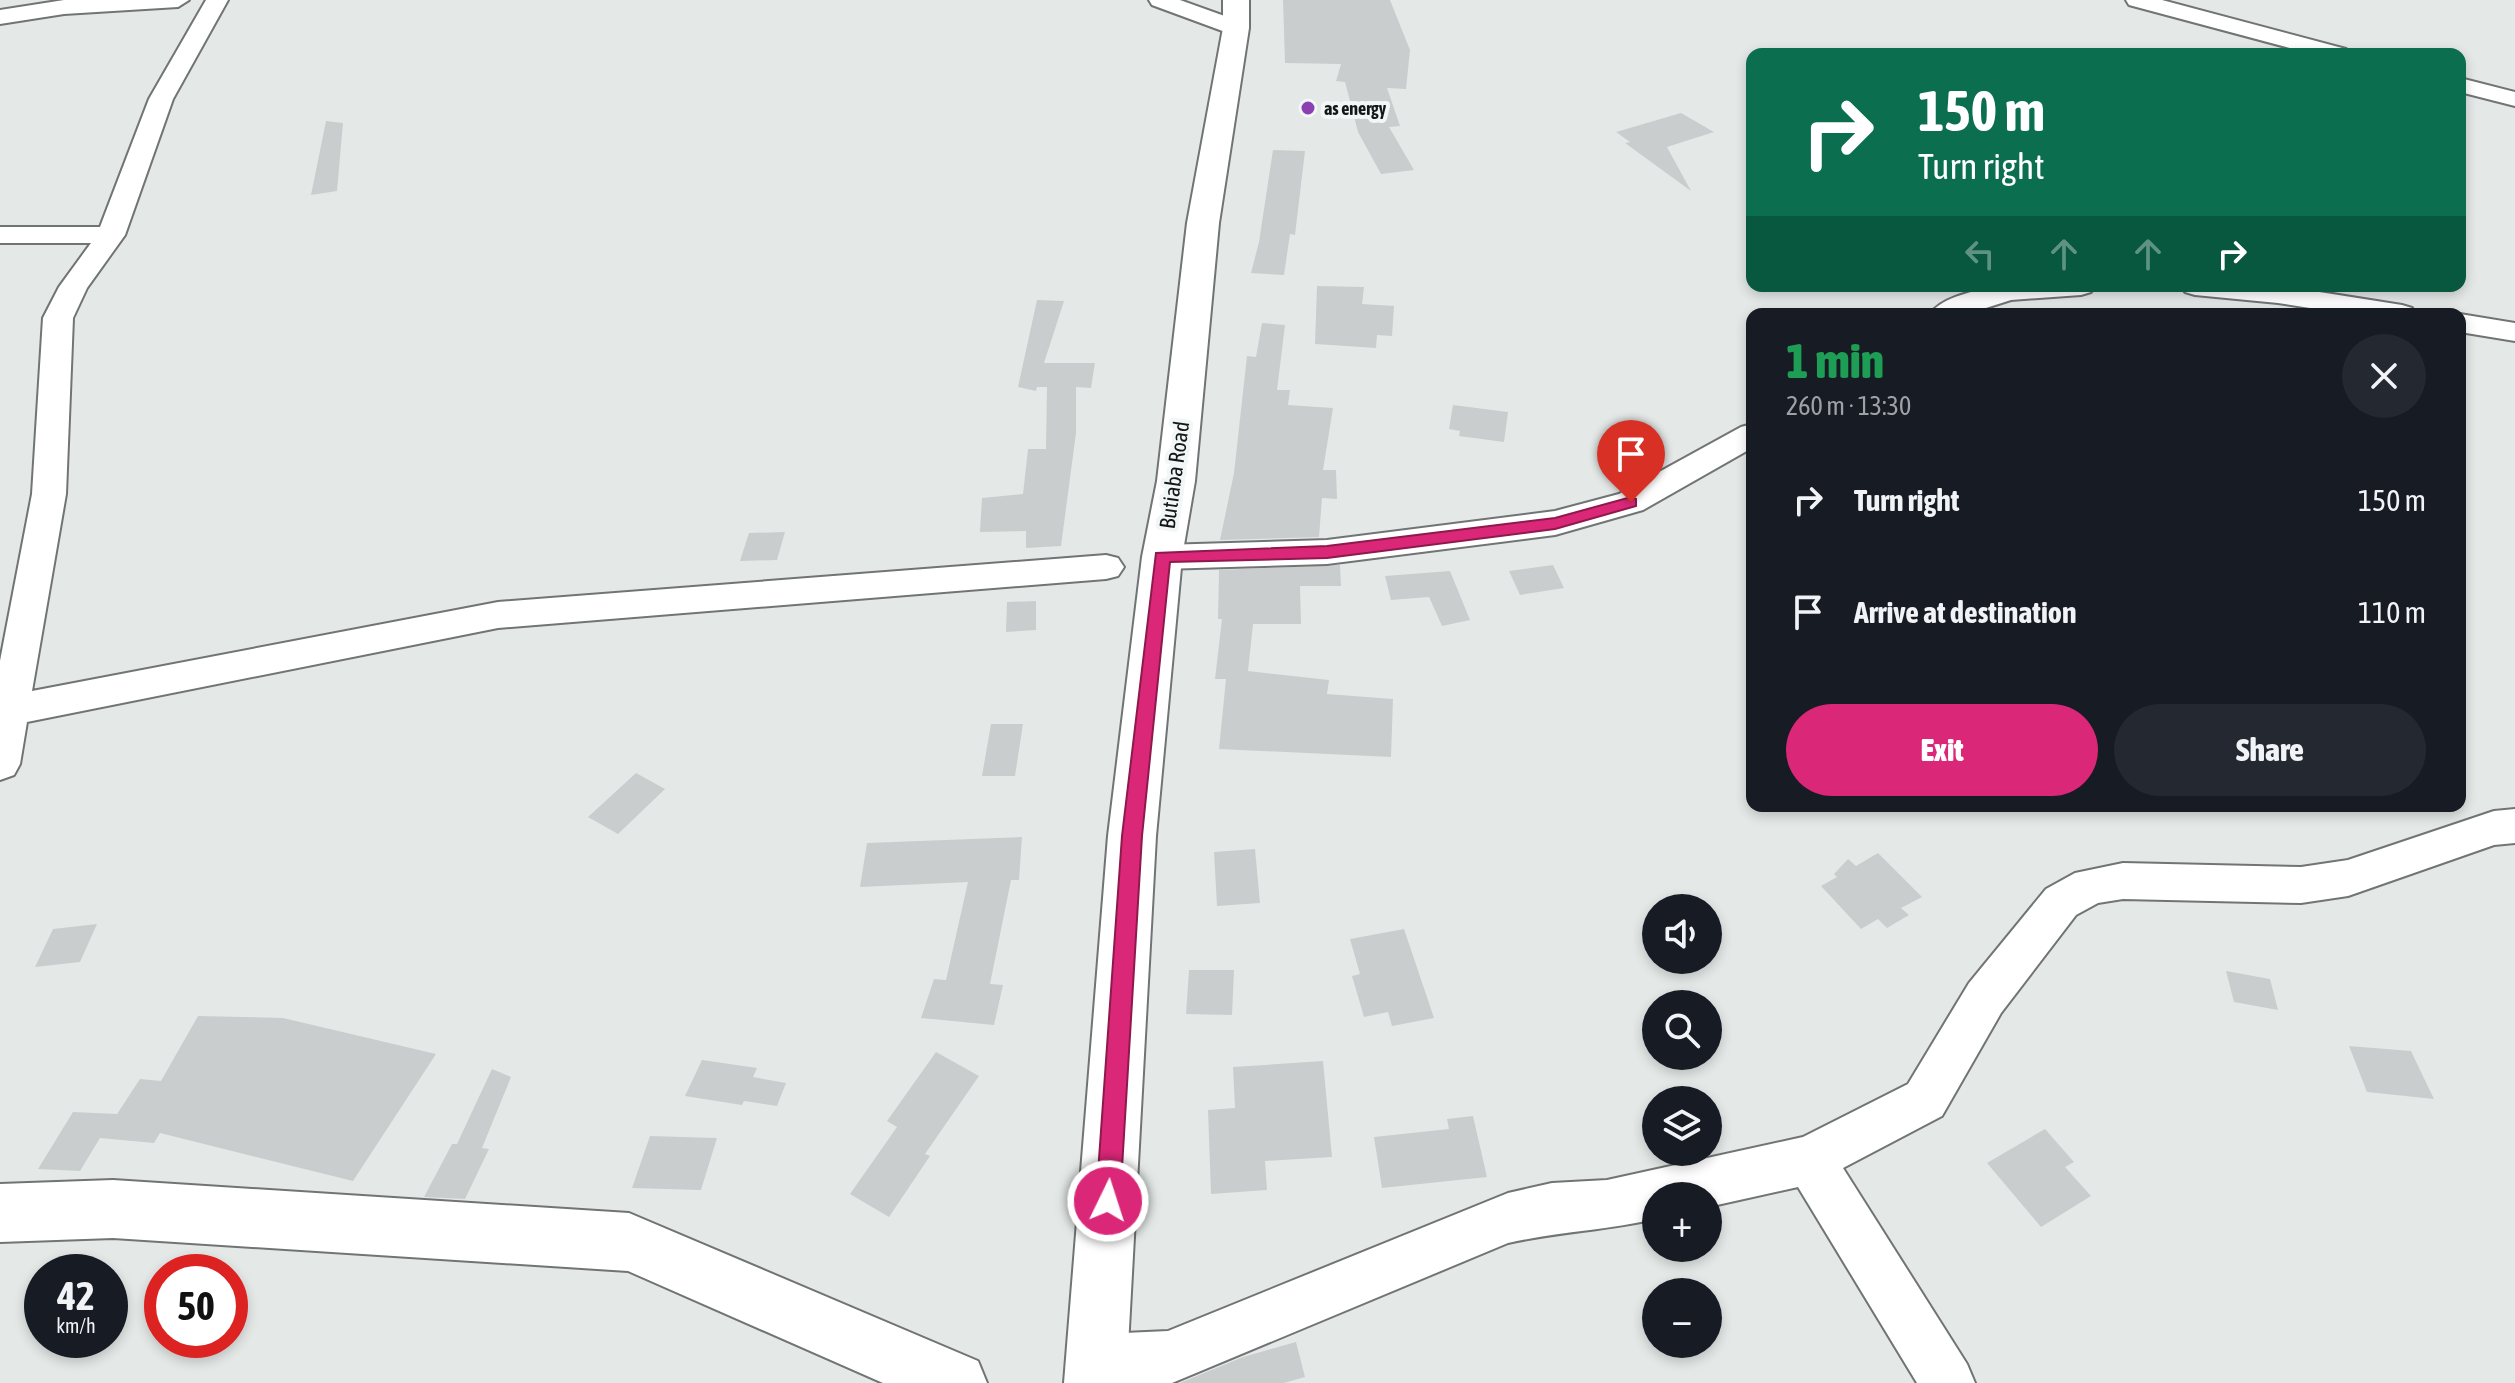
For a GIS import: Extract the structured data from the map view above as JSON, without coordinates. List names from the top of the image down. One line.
{"streets":{"main road":["Butiaba Road"]},"places":["as energy"],"page":{"turn":["150 m","Turn right"],"heading":["1 min","260 m · 13:30"],"list":[{"name":"Turn right","value":"150 m"},{"name":"Arrive at destination","value":"110 m"}],"buttons":["Exit","Share"],"map_buttons":["+","−"],"speed":"42 km/h","limit":"50"}}
